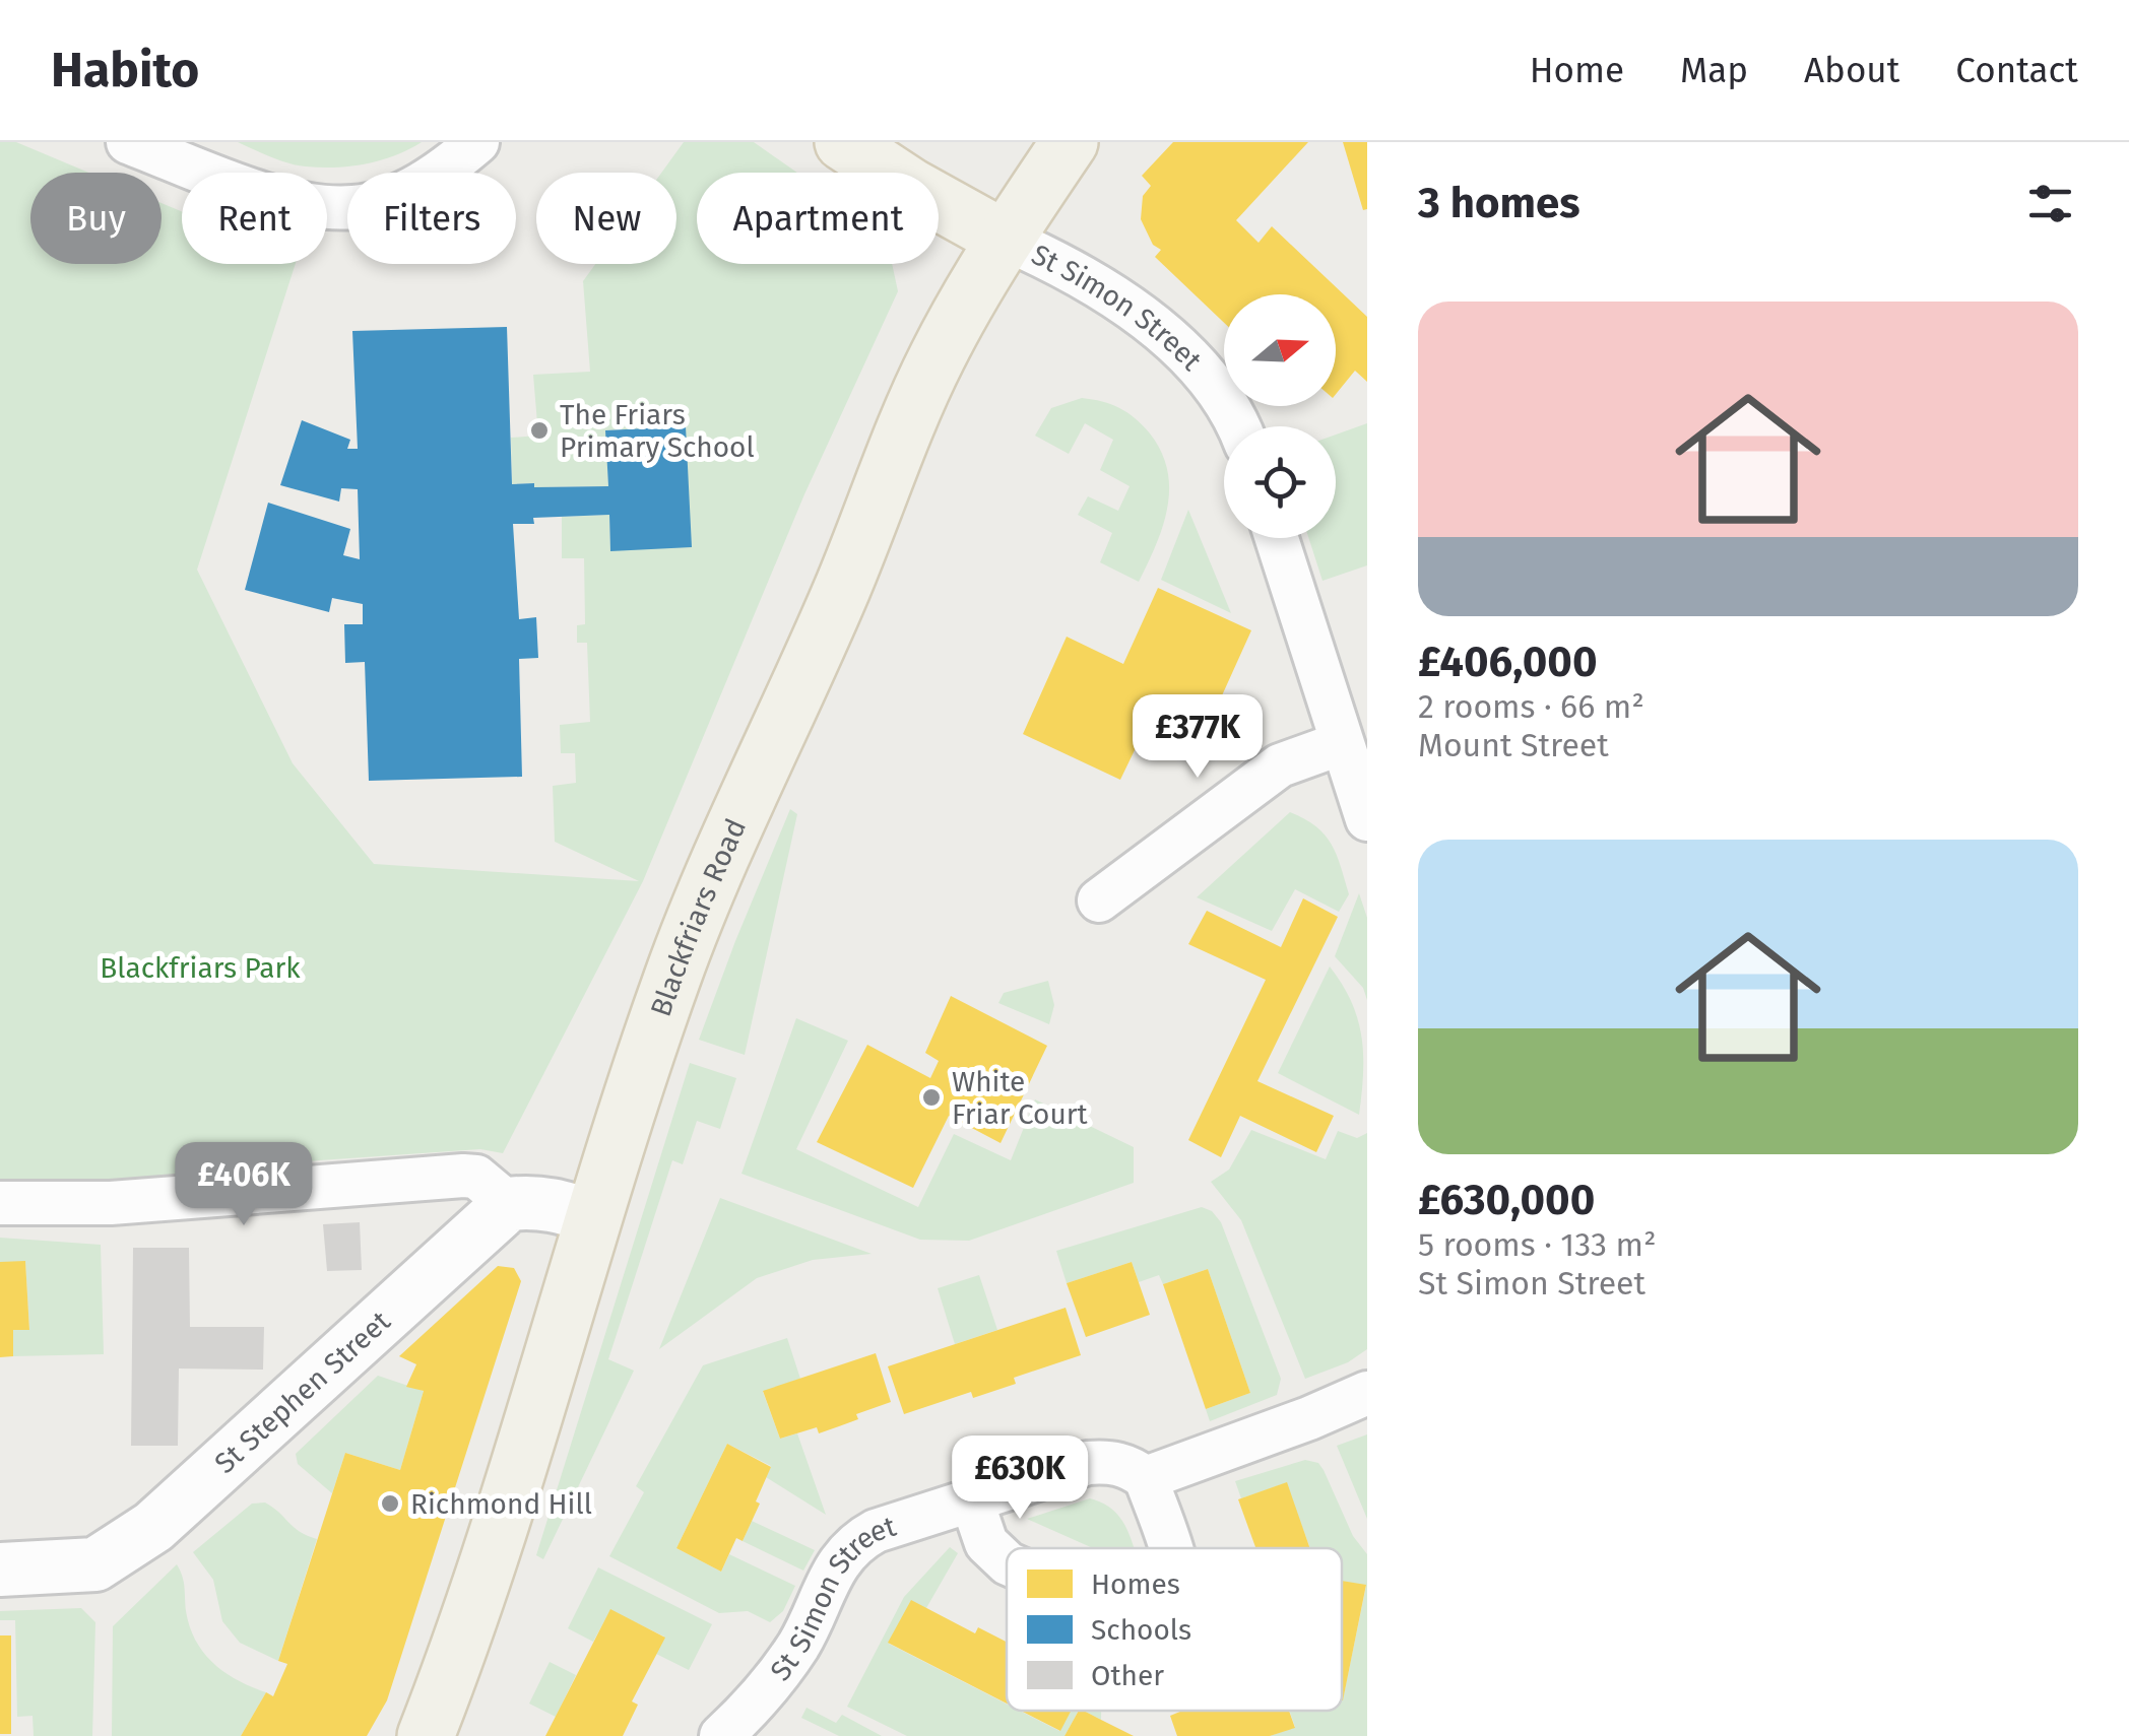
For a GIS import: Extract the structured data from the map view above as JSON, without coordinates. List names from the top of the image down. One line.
{"streets":{"main road":["Blackfriars Road"],"street":["St Simon Street","St Stephen Street"]},"crossings":[["St Simon Street","Blackfriars Road"]],"parks":["Blackfriars Park"],"places":["The Friars Primary School","White Friar Court","Richmond Hill"],"legend":["Homes","Schools","Other"],"north":"right","page":{"header":"Habito","nav":["Home","Map","About","Contact"],"heading":"3 homes","chip":["Buy","Rent","Filters","New","Apartment"],"list":[{"name":"£406,000","note":"2 rooms · 66 m² · Mount Street"},{"name":"£630,000","note":"5 rooms · 133 m² · St Simon Street"}],"price":["£377K","£406K","£630K"]}}
